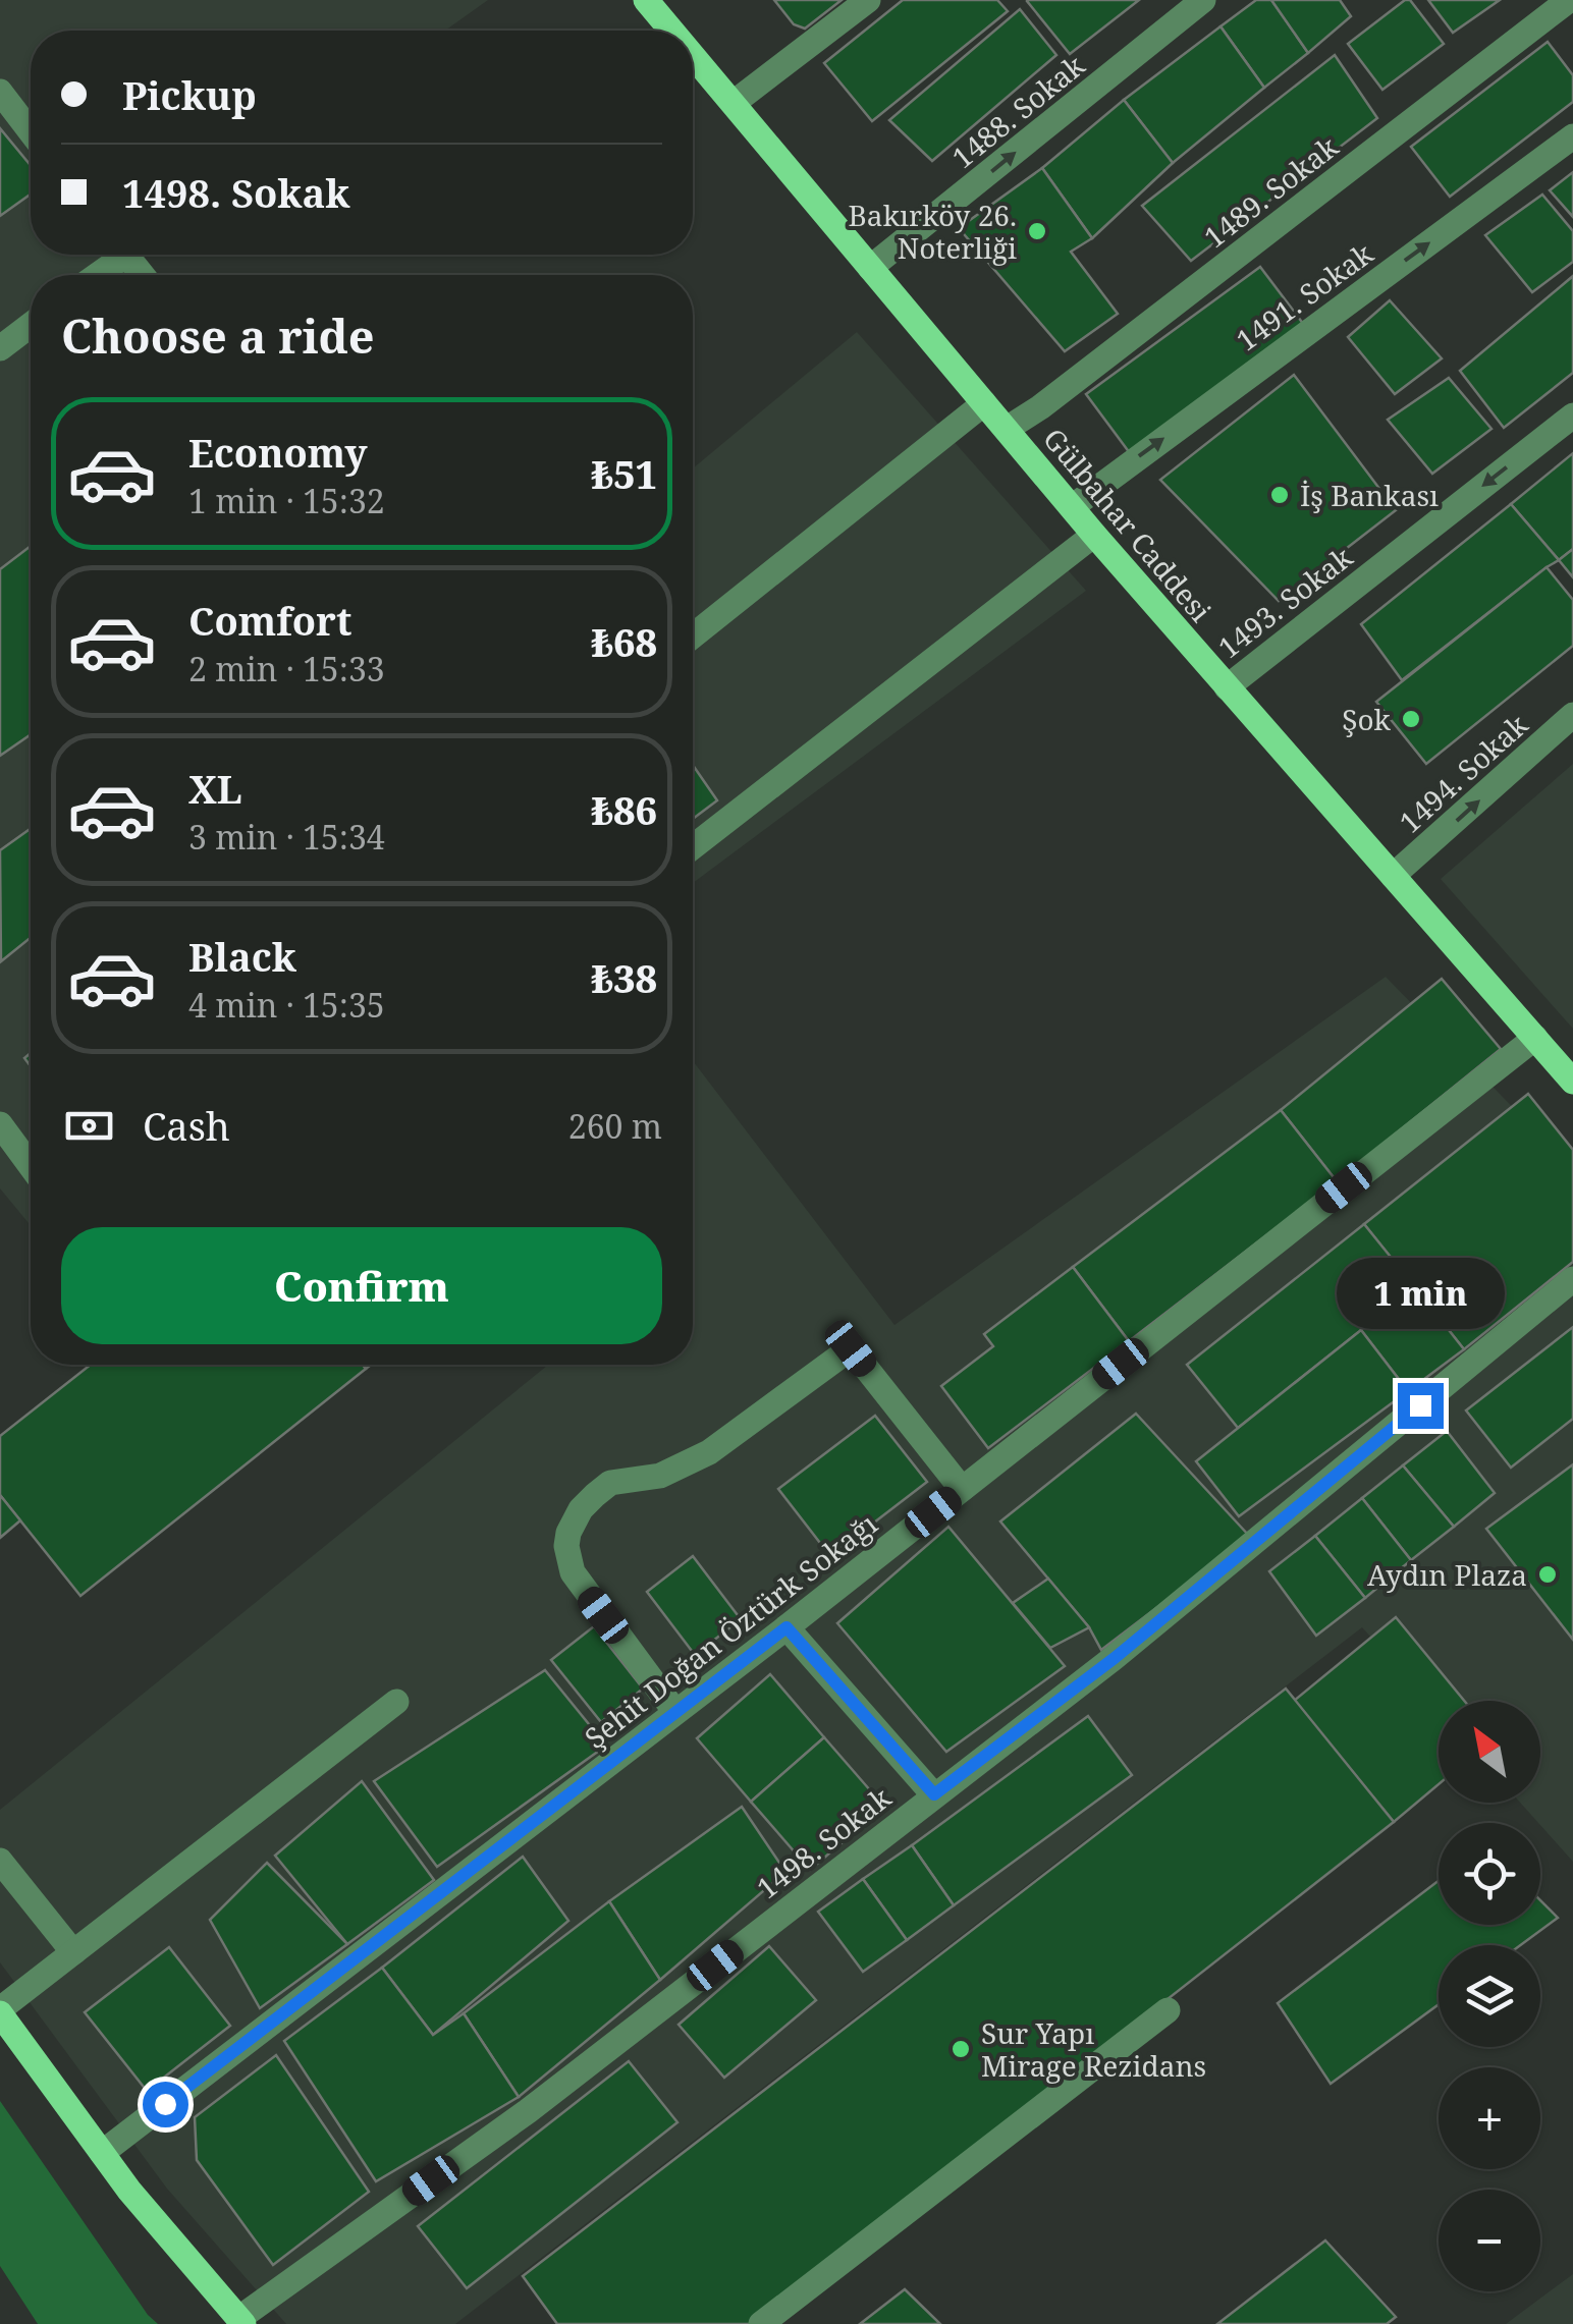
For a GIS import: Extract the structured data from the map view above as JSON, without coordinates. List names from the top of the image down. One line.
{"streets":{"main road":["Gülbahar Caddesi"],"street":["1488. Sokak","1489. Sokak","1491. Sokak","1493. Sokak","1494. Sokak","Şehit Doğan Öztürk Sokağı","1498. Sokak"]},"crossings":[["1488. Sokak","Gülbahar Caddesi"],["1489. Sokak","Gülbahar Caddesi"],["1491. Sokak","Gülbahar Caddesi"],["Gülbahar Caddesi","1493. Sokak"],["Gülbahar Caddesi","1494. Sokak"],["Gülbahar Caddesi","Şehit Doğan Öztürk Sokağı"]],"one_way":["1491. Sokak","1493. Sokak","1494. Sokak"],"places":["Bakırköy 26. Noterliği","İş Bankası","Şok","Aydın Plaza","Sur Yapı Mirage Rezidans"],"north":"top left","page":{"banner":["Pickup","1498. Sokak"],"heading":"Choose a ride","list":[{"name":"Economy","note":"1 min · 15:32","value":"₺51"},{"name":"Comfort","note":"2 min · 15:33","value":"₺68"},{"name":"XL","note":"3 min · 15:34","value":"₺86"},{"name":"Black","note":"4 min · 15:35","value":"₺38"}],"pay":["Cash","260 m"],"buttons":"Confirm","bubble":"1 min","map_buttons":["+","−"]}}
